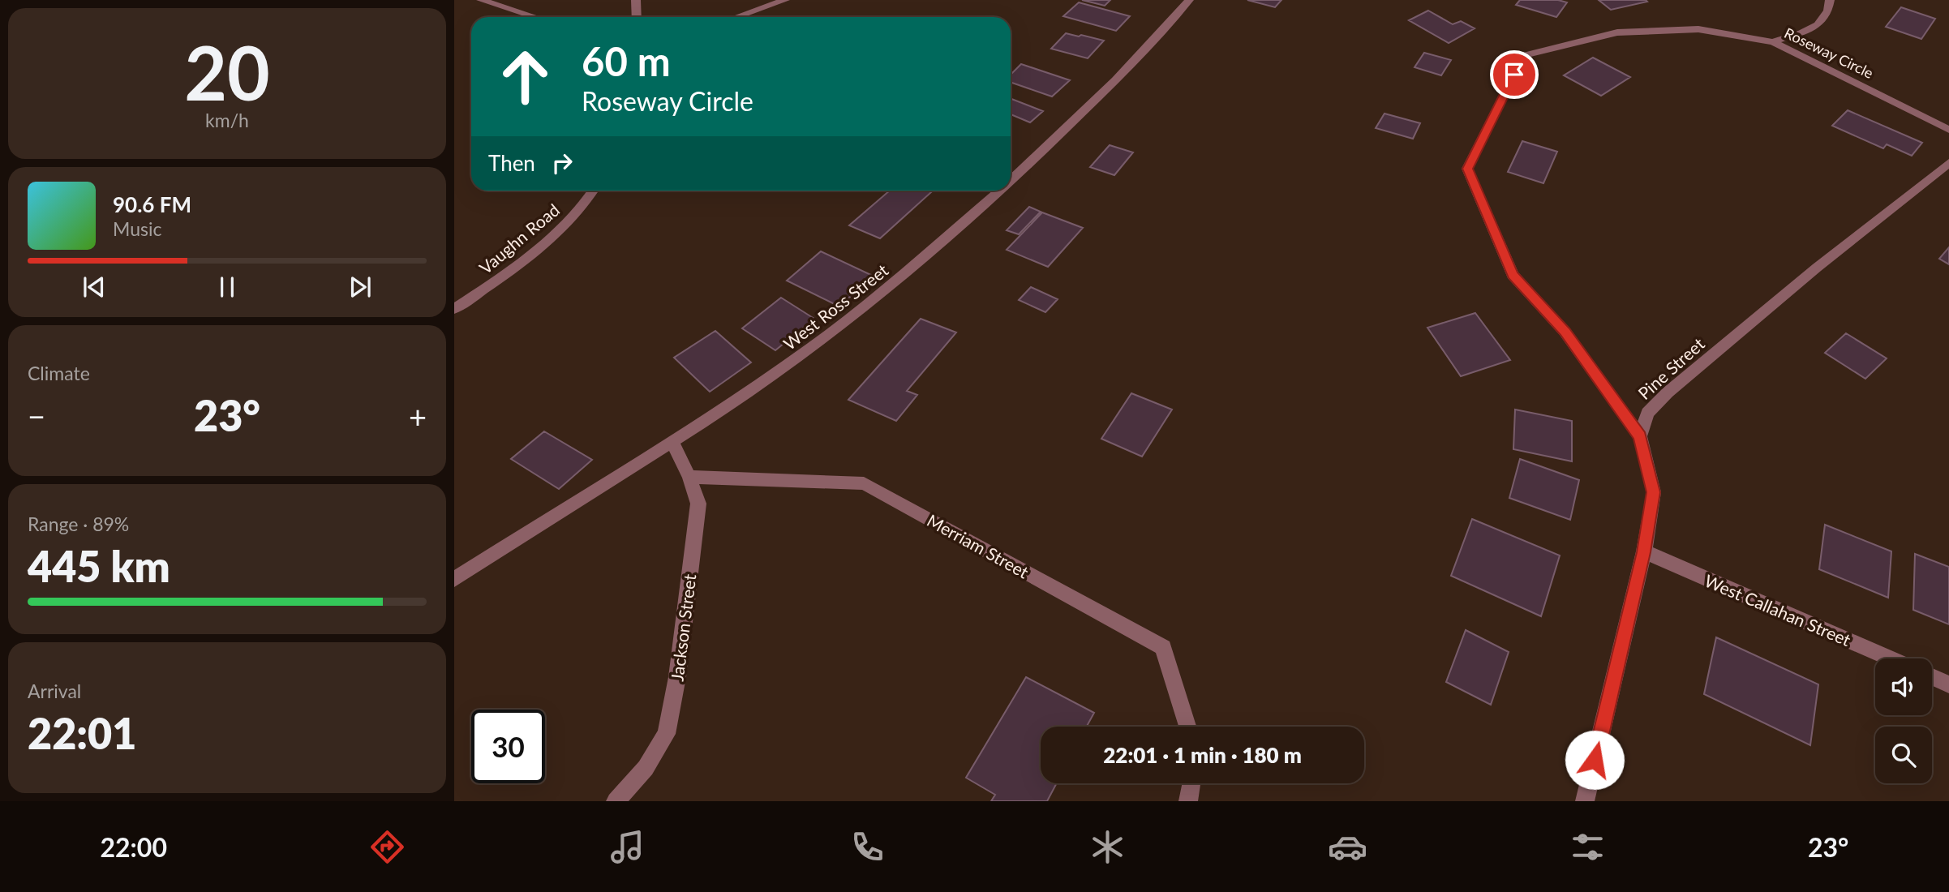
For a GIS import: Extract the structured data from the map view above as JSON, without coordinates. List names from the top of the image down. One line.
{"streets":{"street":["Roseway Circle","Vaughn Road","West Ross Street","Pine Street","Merriam Street","West Callahan Street","Jackson Street"]},"crossings":[["Roseway Circle","Pine Street"],["West Ross Street","Jackson Street"],["Merriam Street","Jackson Street"]],"page":{"tile":[["20","km/h"],"Climate",["Range · 89%","445 km"],["Arrival","22:01"]],"turn":["60 m","Roseway Circle"],"then":"Then","song":["90.6 FM","Music"],"heat":["−","23°","+"],"limit":"30","trip":"22:01 · 1 min · 180 m","tabs":["22:00","23°"]}}
